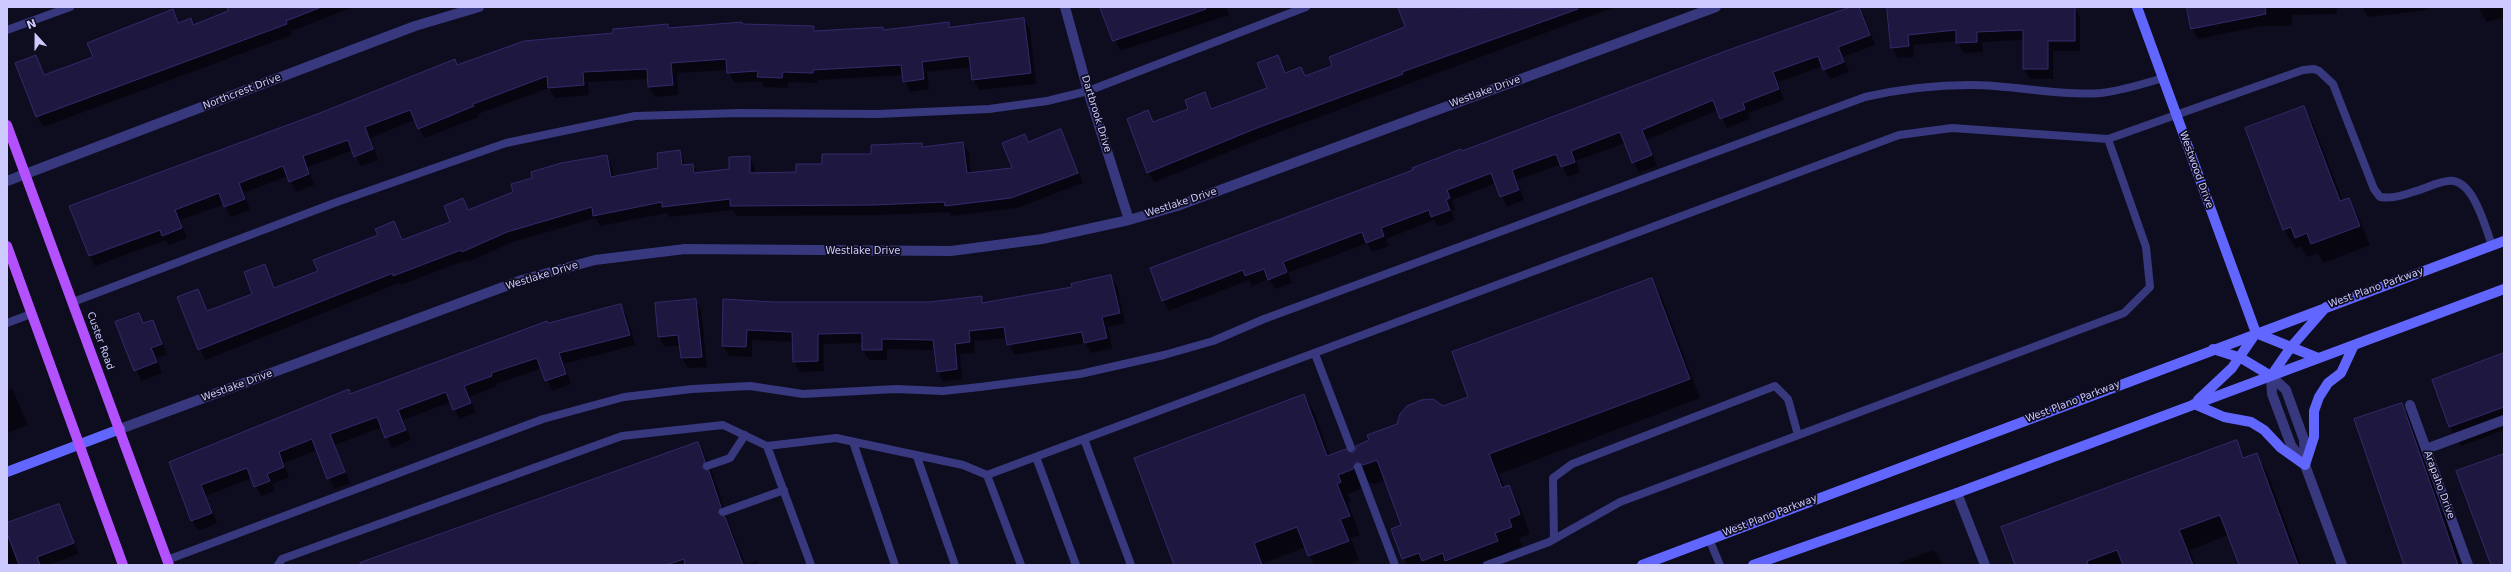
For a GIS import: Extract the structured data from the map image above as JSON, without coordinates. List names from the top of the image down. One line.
{"streets":{"main road":["Westlake Drive","Westwood Drive","West Plano Parkway","Custer Road"],"street":["Northcrest Drive","Dartbrook Drive","Arapaho Drive"]},"crossings":[["Northcrest Drive","Custer Road"],["Westlake Drive","Dartbrook Drive"],["Westlake Drive","Custer Road"],["Westwood Drive","West Plano Parkway"]],"north":"top"}
